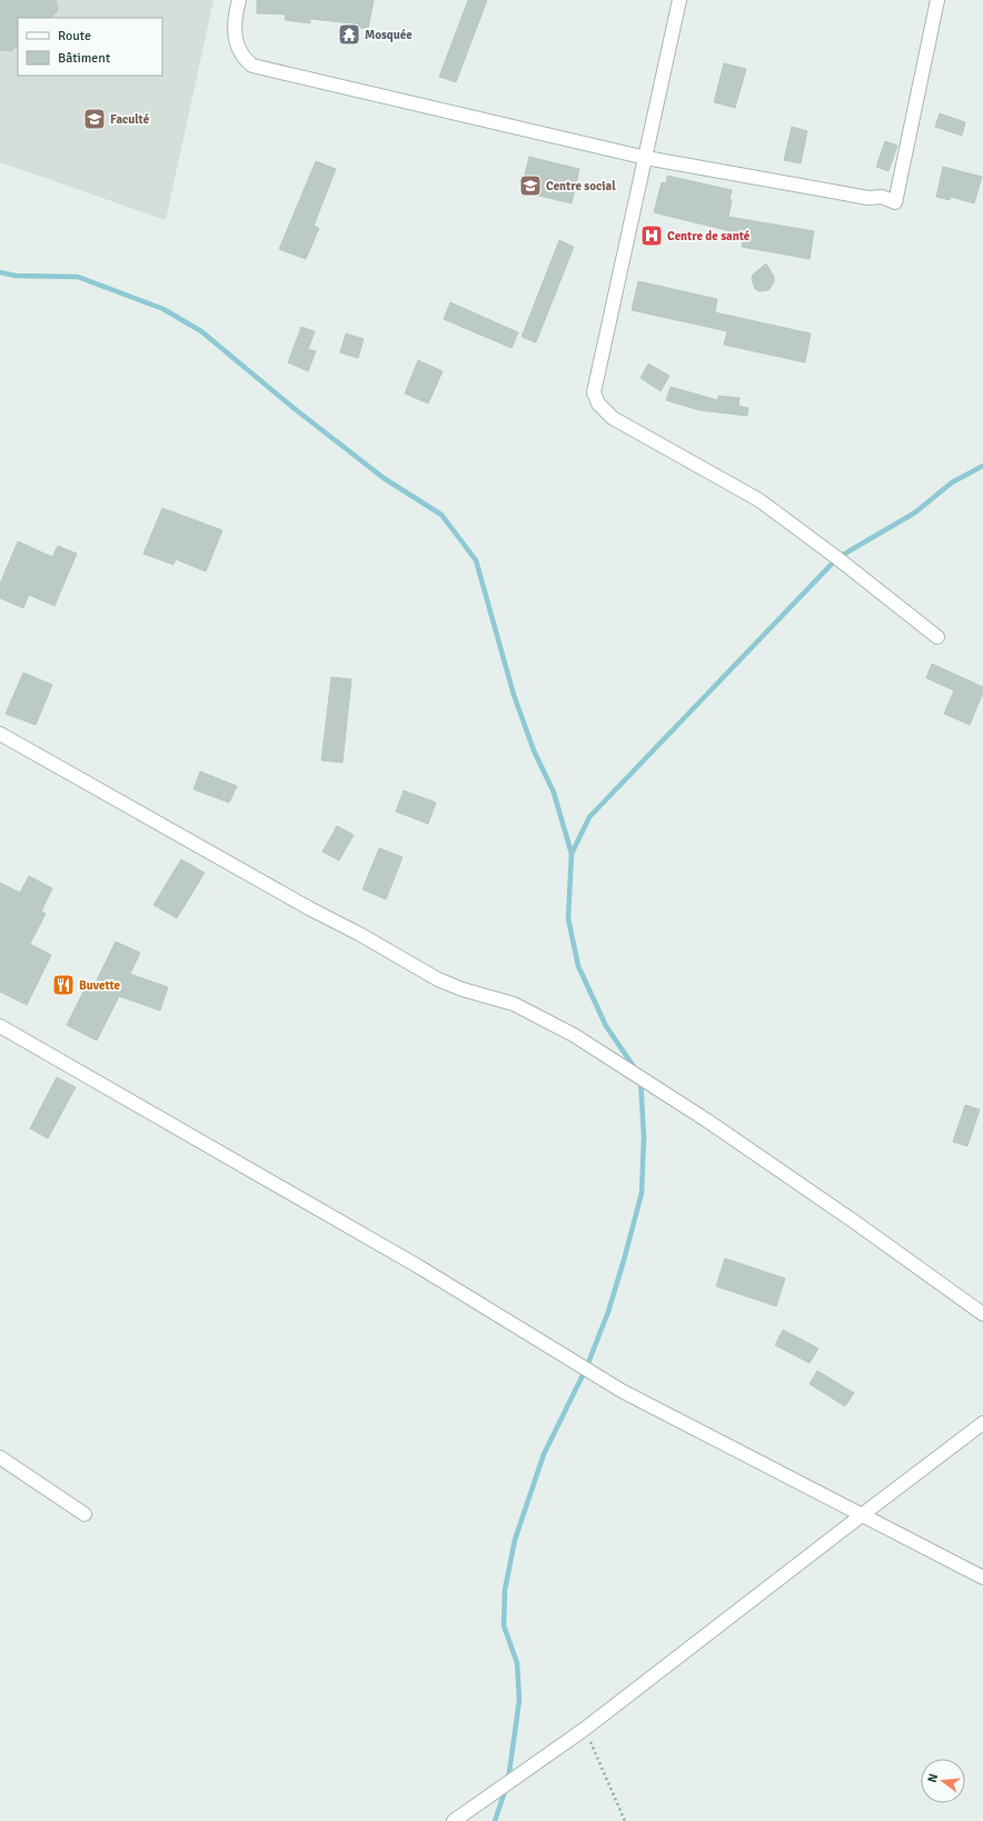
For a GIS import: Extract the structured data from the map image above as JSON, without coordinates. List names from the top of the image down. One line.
{"places":{"temple":["Mosquée"],"school or university":["Faculté","Centre social"],"hospital":["Centre de santé"],"restaurant":["Buvette"]},"legend":["Route","Bâtiment"],"north":"left"}
